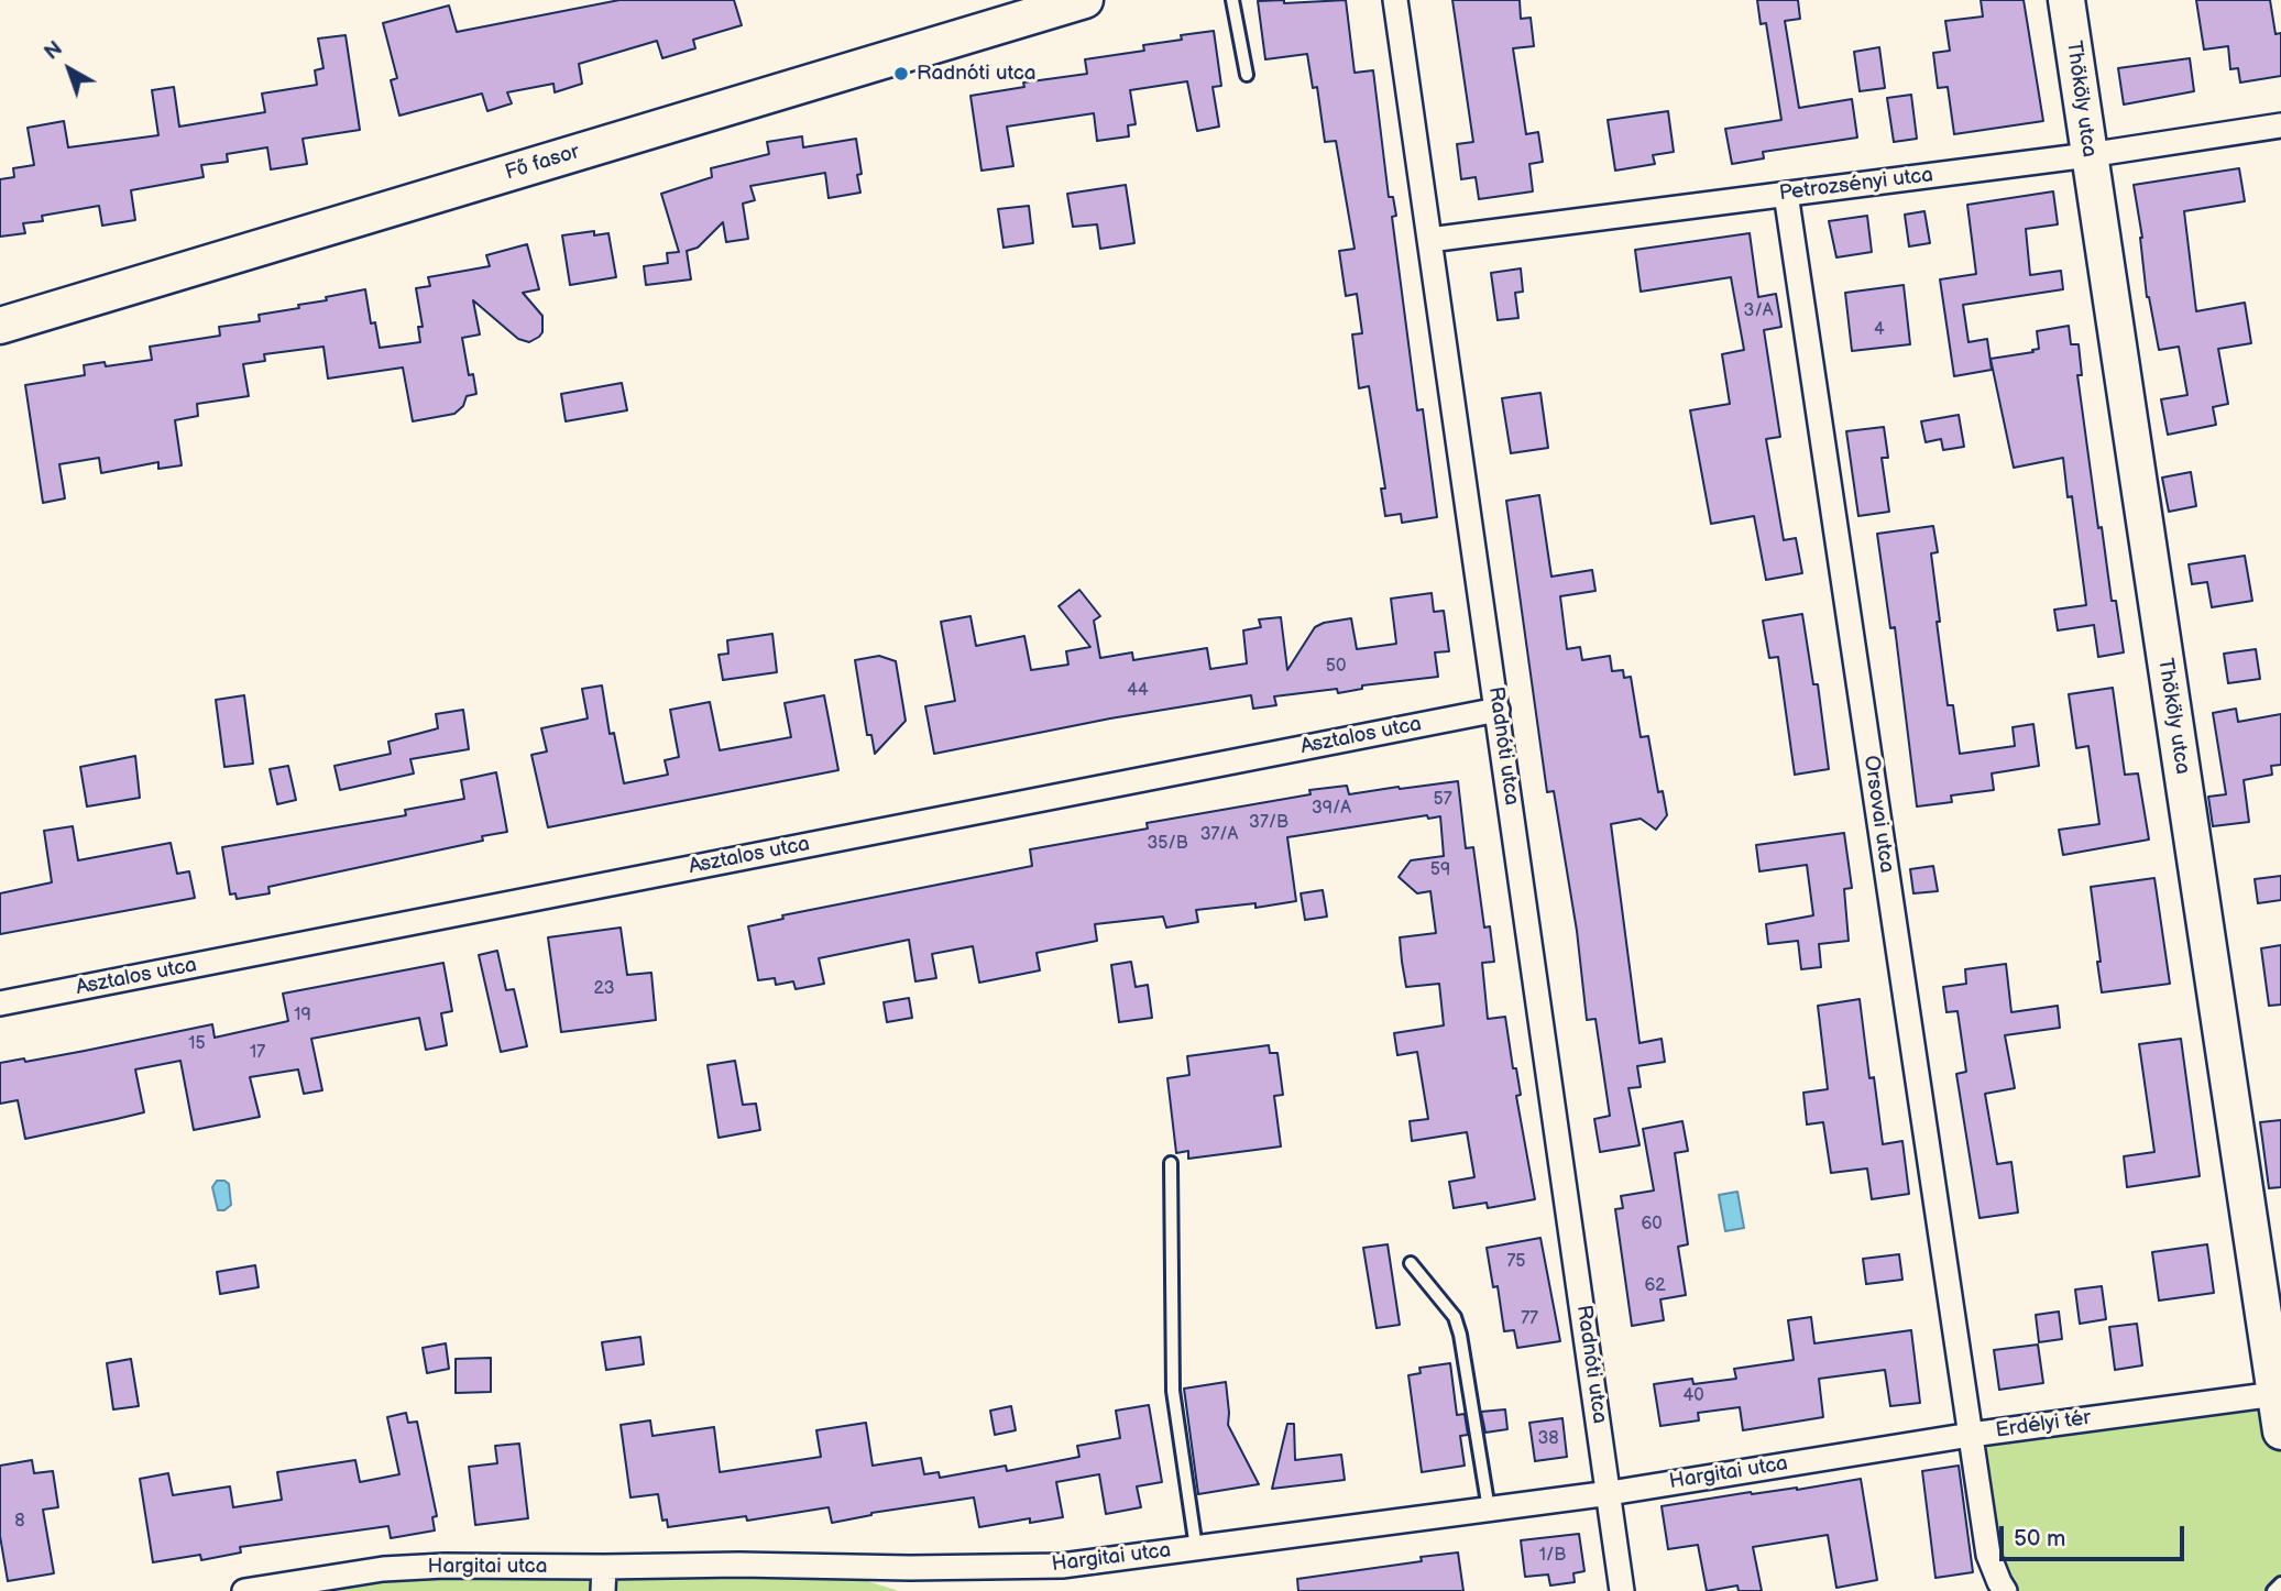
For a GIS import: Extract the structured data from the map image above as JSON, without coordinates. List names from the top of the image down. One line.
{"streets":{"street":["Thököly utca","Fő fasor","Petrozsényi utca","Asztalos utca","Radnóti utca","Orsovai utca","Erdélyi tér","Hargitai utca"]},"crossings":[["Thököly utca","Petrozsényi utca"],["Thököly utca","Erdélyi tér"],["Petrozsényi utca","Radnóti utca"],["Petrozsényi utca","Orsovai utca"],["Asztalos utca","Radnóti utca"],["Radnóti utca","Hargitai utca"],["Orsovai utca","Erdélyi tér"],["Orsovai utca","Hargitai utca"],["Erdélyi tér","Hargitai utca"]],"places":["Radnóti utca"],"house_numbers":["3/A","4","50","44","57","39/A","37/B","37/A","35/B","59","23","19","15","17","60","75","62","77","40","38","8","1/B"],"scale_bar":"50 m","north":"top left"}
